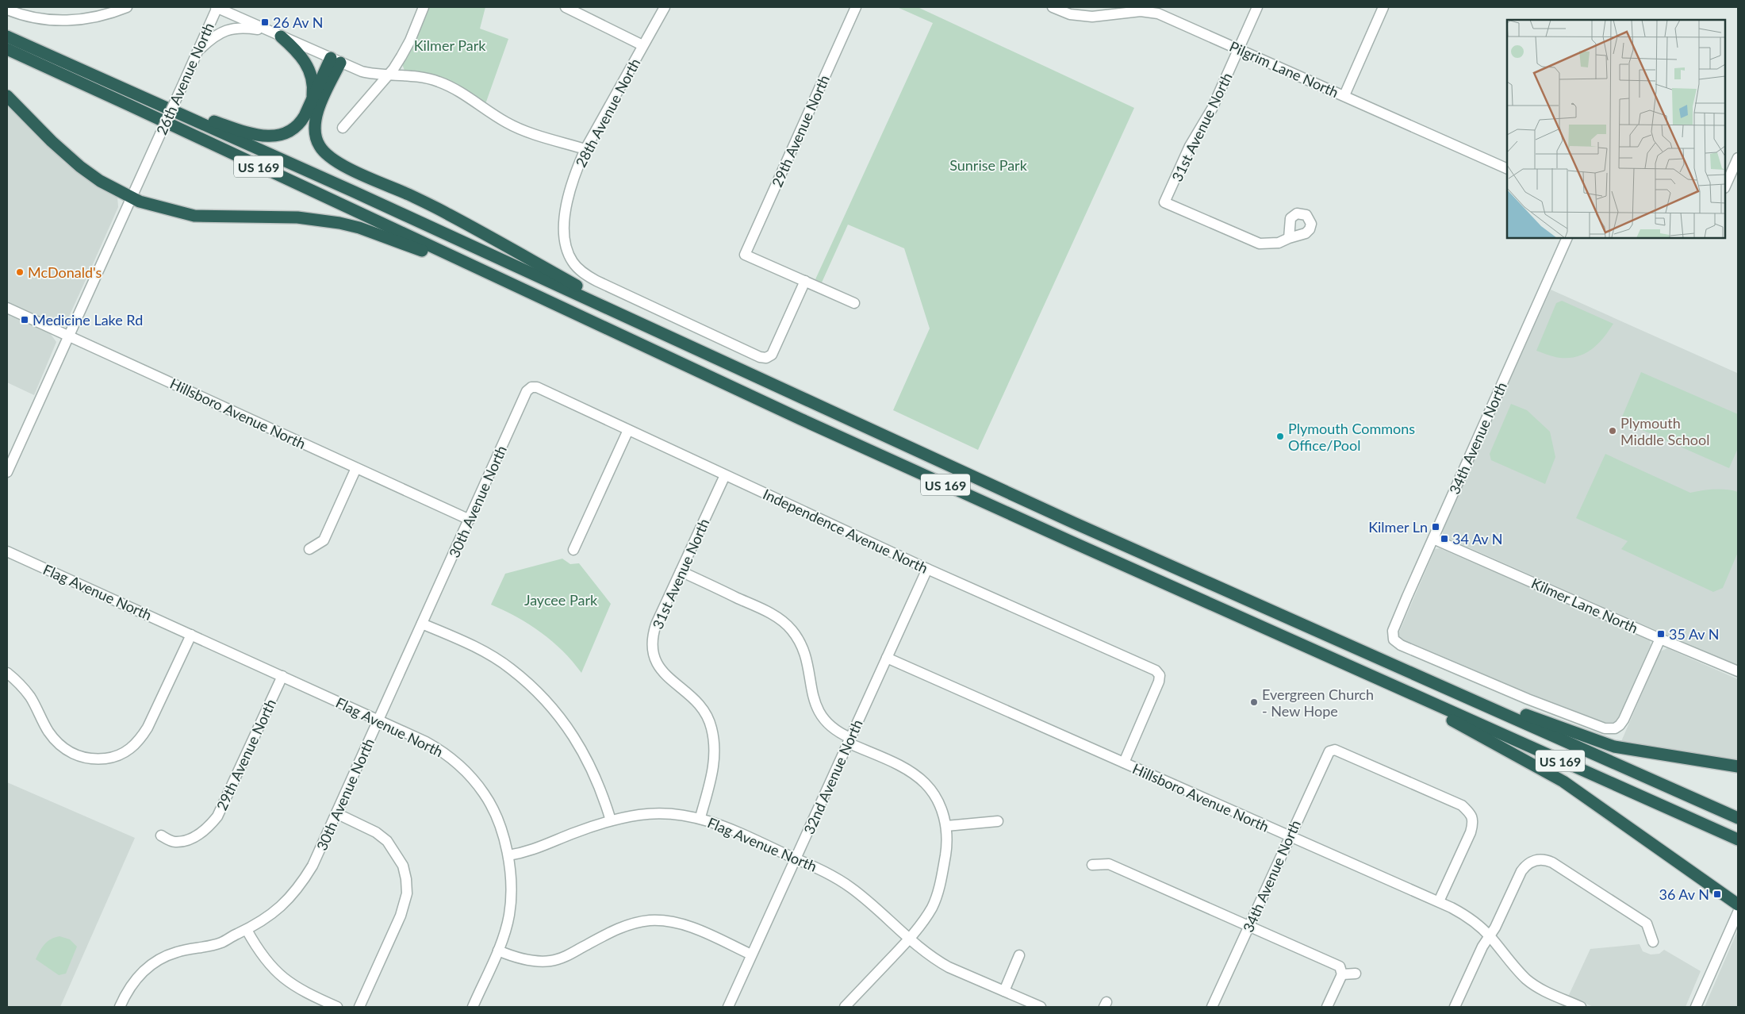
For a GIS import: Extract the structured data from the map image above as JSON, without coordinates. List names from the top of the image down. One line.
{"streets":{"highway":["US 169"],"street":["Pilgrim Lane North","26th Avenue North","28th Avenue North","31st Avenue North","29th Avenue North","Hillsboro Avenue North","34th Avenue North","30th Avenue North","Independence Avenue North","Flag Avenue North","Kilmer Lane North","32nd Avenue North"]},"crossings":[["Pilgrim Lane North","31st Avenue North"],["26th Avenue North","Hillsboro Avenue North"],["28th Avenue North","29th Avenue North"],["31st Avenue North","Independence Avenue North"],["31st Avenue North","Flag Avenue North"],["29th Avenue North","Flag Avenue North"],["Hillsboro Avenue North","34th Avenue North"],["Hillsboro Avenue North","30th Avenue North"],["Hillsboro Avenue North","Independence Avenue North"],["Hillsboro Avenue North","32nd Avenue North"],["34th Avenue North","Kilmer Lane North"],["30th Avenue North","Independence Avenue North"],["30th Avenue North","Flag Avenue North"],["Independence Avenue North","32nd Avenue North"],["Flag Avenue North","32nd Avenue North"]],"parks":["Kilmer Park","Sunrise Park","Jaycee Park"],"places":{"transit":["26 Av N","Medicine Lake Rd","Kilmer Ln","34 Av N","35 Av N","36 Av N"],"other":["McDonald's","Plymouth Middle School","Plymouth Commons Office/Pool","Evergreen Church - New Hope"]}}
